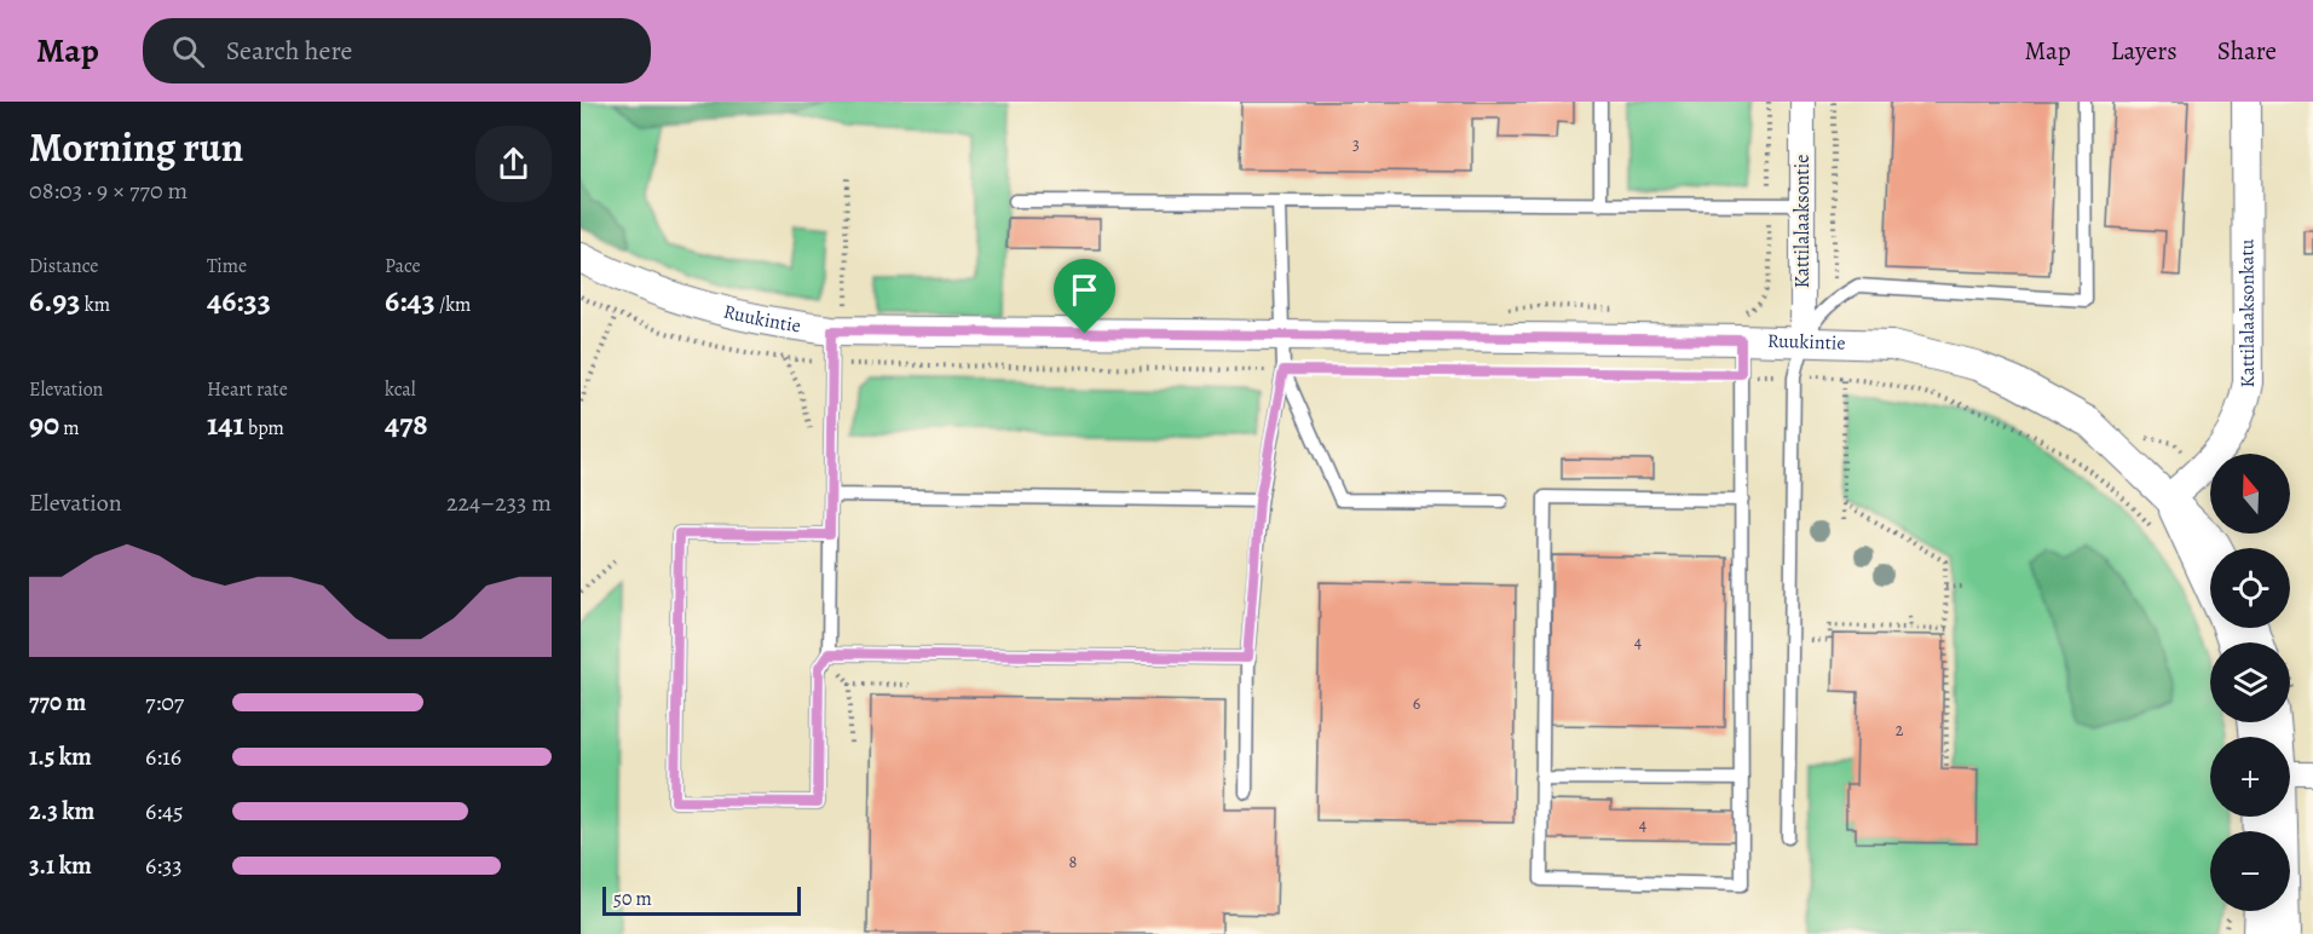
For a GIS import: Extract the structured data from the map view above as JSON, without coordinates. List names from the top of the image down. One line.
{"streets":{"street":["Kattilalaaksontie","Kattilalaaksonkatu","Ruukintie"]},"crossings":[["Kattilalaaksontie","Ruukintie"],["Kattilalaaksonkatu","Ruukintie"]],"house_numbers":["3","4","6","2","4","8"],"scale_bar":"50 m","north":"top","page":{"header":"Map","search":"Search here","nav":["Map","Layers","Share"],"heading":["Morning run","08:03 · 9 × 770 m"],"stats":[["Distance","6.93 km"],["Time","46:33"],["Pace","6:43 /km"],["Elevation","90 m"],["Heart rate","141 bpm"],["kcal","478"]],"map_buttons":["+","−"],"chart":["Elevation","224–233 m"],"list":[{"name":"770 m","note":"7:07"},{"name":"1.5 km","note":"6:16"},{"name":"2.3 km","note":"6:45"},{"name":"3.1 km","note":"6:33"}],"scale":"50 m"}}
